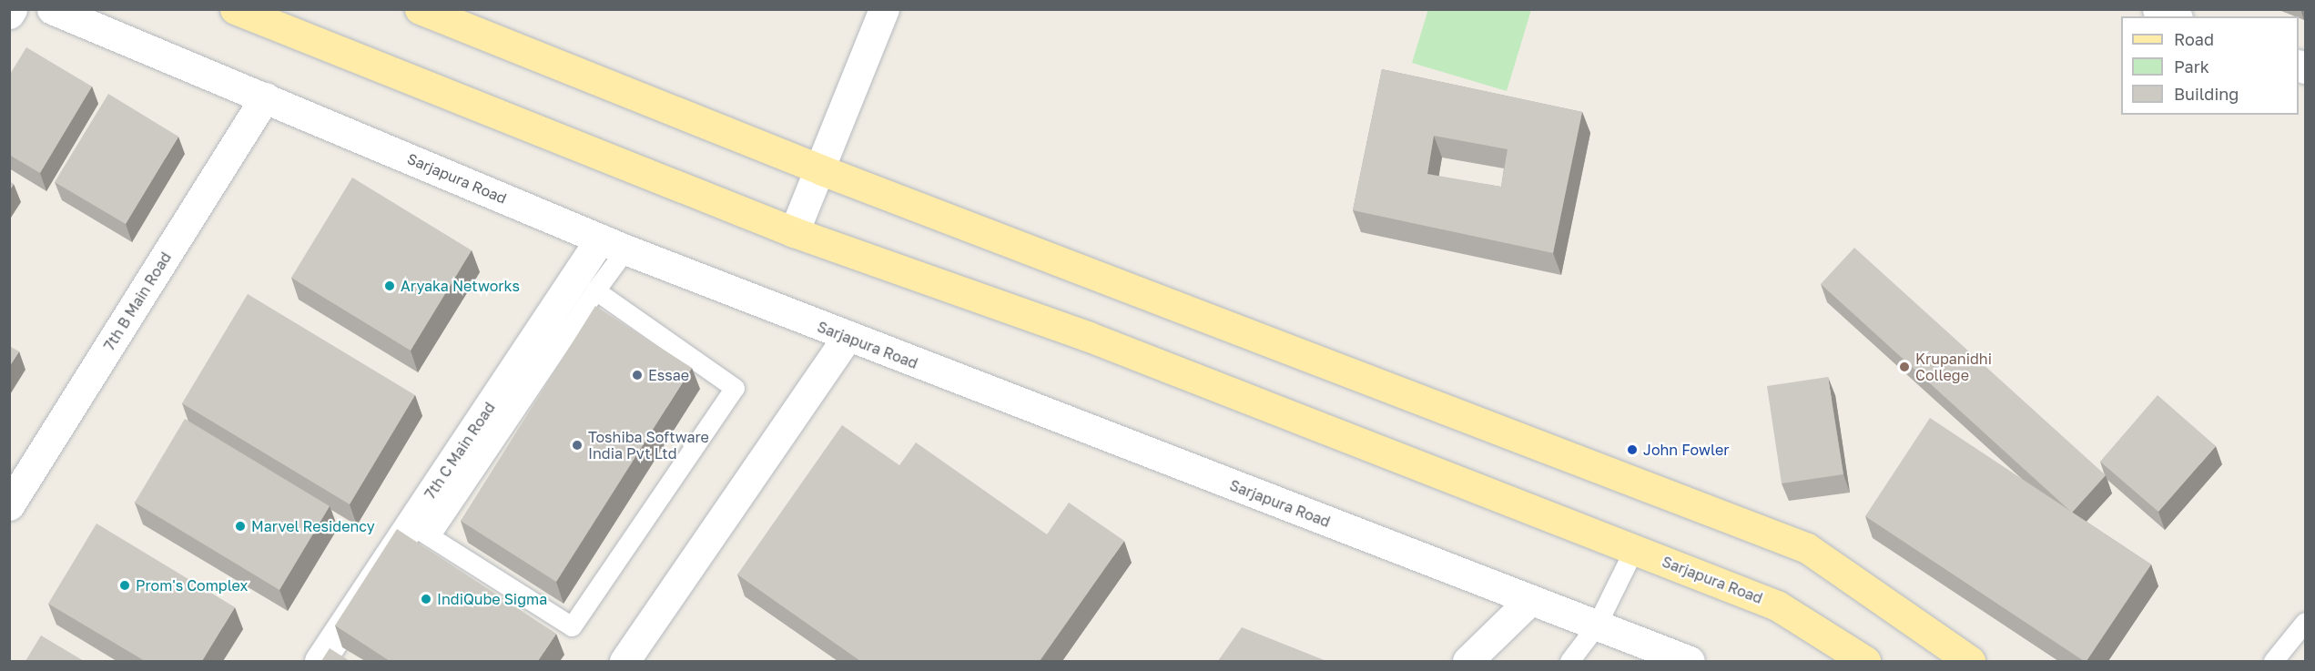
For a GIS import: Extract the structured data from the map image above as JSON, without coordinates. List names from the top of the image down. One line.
{"streets":{"main road":["Sarjapura Road"],"street":["7th B Main Road","7th C Main Road"]},"crossings":[["Sarjapura Road","7th B Main Road"],["Sarjapura Road","7th C Main Road"]],"places":["Aryaka Networks","Krupanidhi College","Essae","Toshiba Software India Pvt Ltd","John Fowler","Marvel Residency","Prom's Complex","IndiQube Sigma"],"legend":["Road","Park","Building"]}
